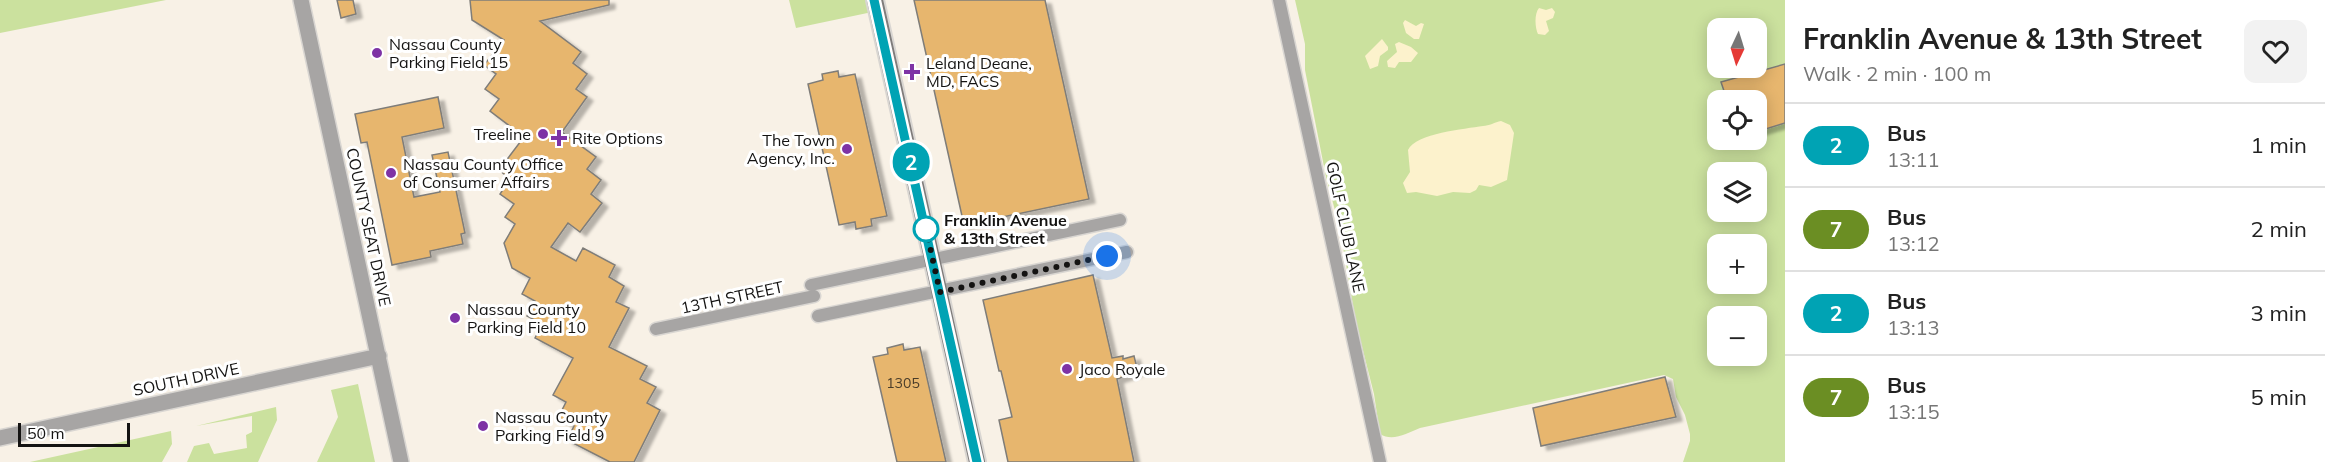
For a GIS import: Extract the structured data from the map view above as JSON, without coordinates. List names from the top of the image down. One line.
{"streets":{"street":["COUNTY SEAT DRIVE","GOLF CLUB LANE","13TH STREET","SOUTH DRIVE"]},"crossings":[["COUNTY SEAT DRIVE","SOUTH DRIVE"]],"places":{"other":["Nassau County Parking Field 15","Treeline","The Town Agency, Inc.","Nassau County Office of Consumer Affairs","Franklin Avenue & 13th Street","Nassau County Parking Field 10","Jaco Royale","Nassau County Parking Field 9"],"health":["Leland Deane, MD, FACS","Rite Options"]},"lines":["bus line 2"],"house_numbers":["1305"],"scale_bar":"50 m","north":"bottom","page":{"on_map":"2","heading":["Franklin Avenue & 13th Street","Walk · 2 min · 100 m"],"map_buttons":["+","−"],"list":[{"mark":"2","name":"Bus","note":"13:11","value":"1 min"},{"mark":"7","name":"Bus","note":"13:12","value":"2 min"},{"mark":"2","name":"Bus","note":"13:13","value":"3 min"},{"mark":"7","name":"Bus","note":"13:15","value":"5 min"}],"scale":"50 m"}}
